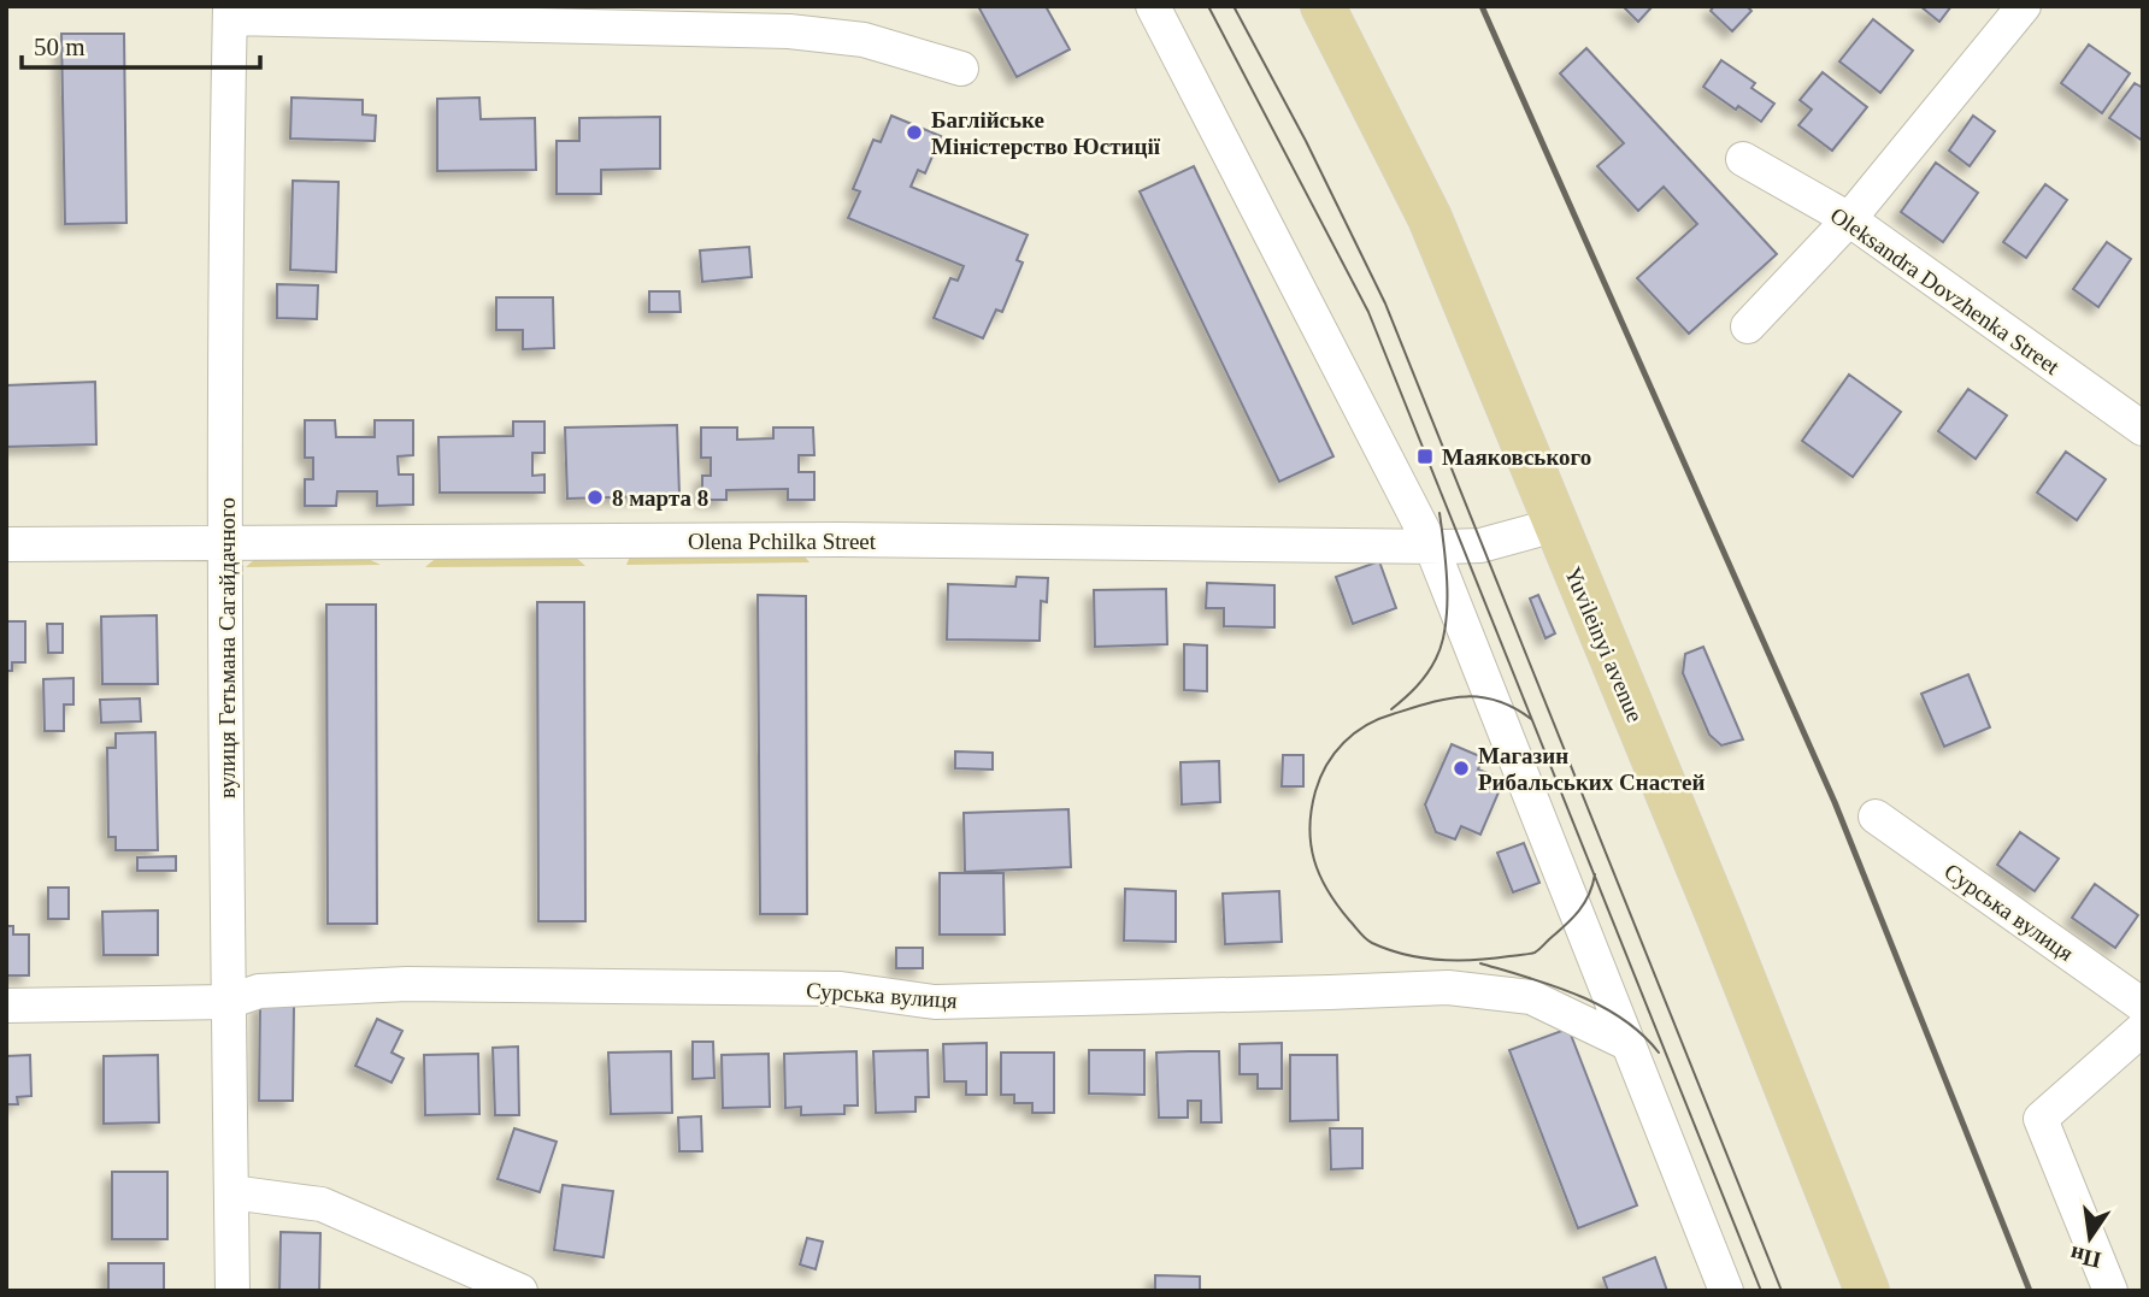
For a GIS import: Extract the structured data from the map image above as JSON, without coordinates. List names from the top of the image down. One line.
{"streets":{"main road":["Yuvileinyi avenue"],"street":["Oleksandra Dovzhenka Street","Olena Pchilka Street","вулиця Гетьмана Сагайдачного","Сурська вулиця"]},"crossings":[["Olena Pchilka Street","Yuvileinyi avenue"],["Olena Pchilka Street","вулиця Гетьмана Сагайдачного"],["вулиця Гетьмана Сагайдачного","Сурська вулиця"]],"places":{"other":["Баглійське Міністерство Юстиції","8 марта 8","Магазин Рибальських Снастей"],"transit":["Маяковського"]},"scale_bar":"50 m","north":"bottom"}
